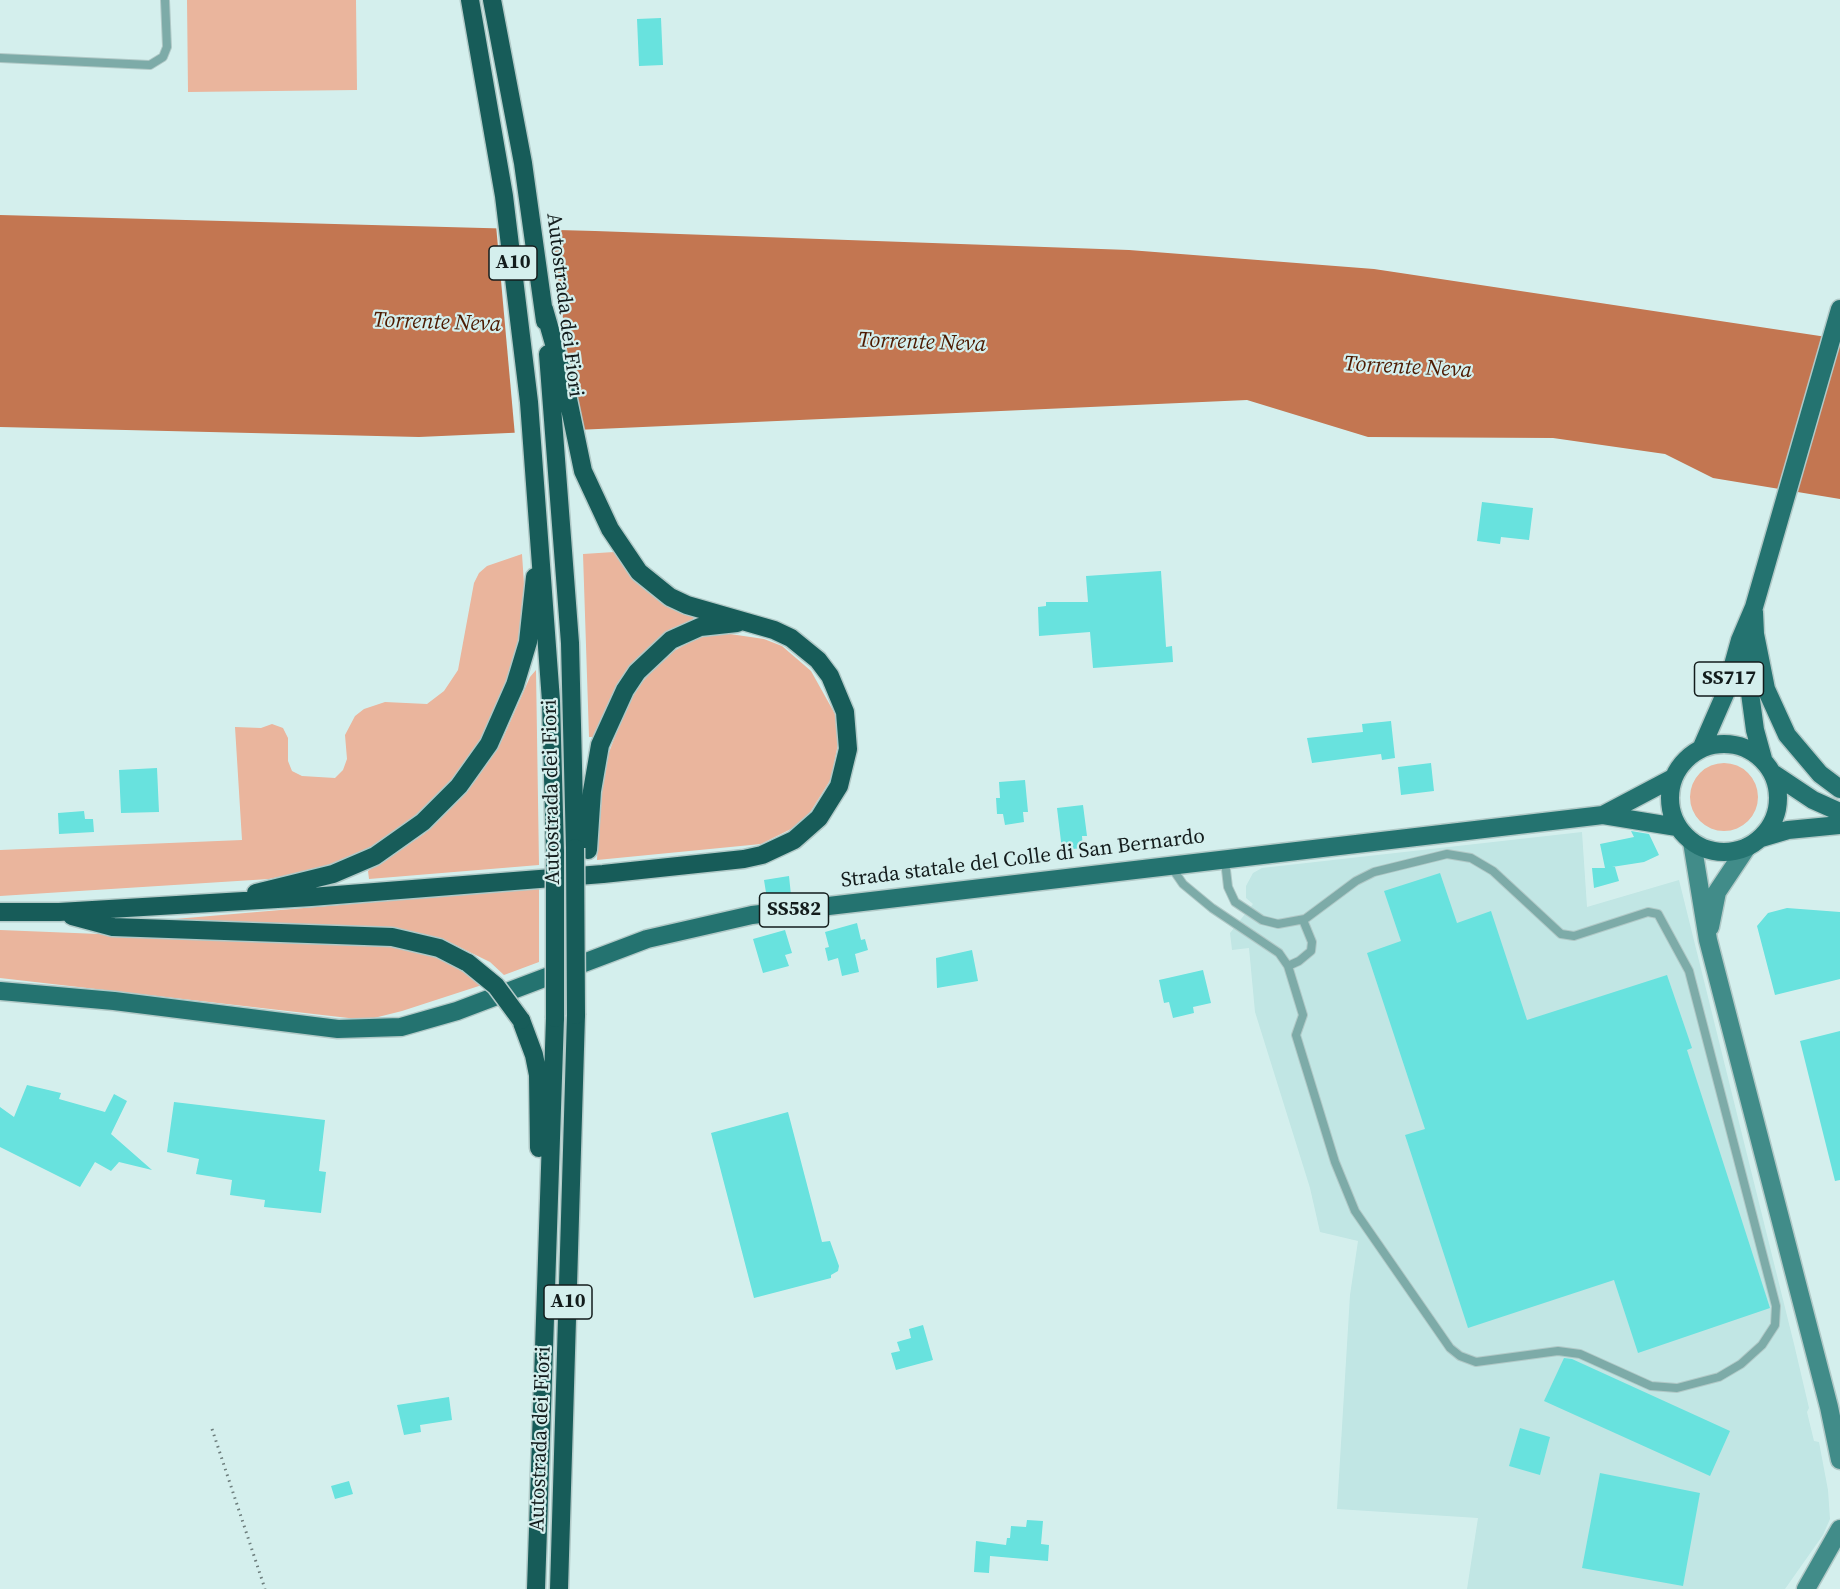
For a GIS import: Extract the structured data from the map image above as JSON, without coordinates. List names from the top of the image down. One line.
{"streets":{"highway":["A10","Autostrada dei Fiori"],"main road":["SS717","Strada statale del Colle di San Bernardo","SS582"]},"crossings":[["SS717","Strada statale del Colle di San Bernardo"]],"water":["Torrente Neva"]}
